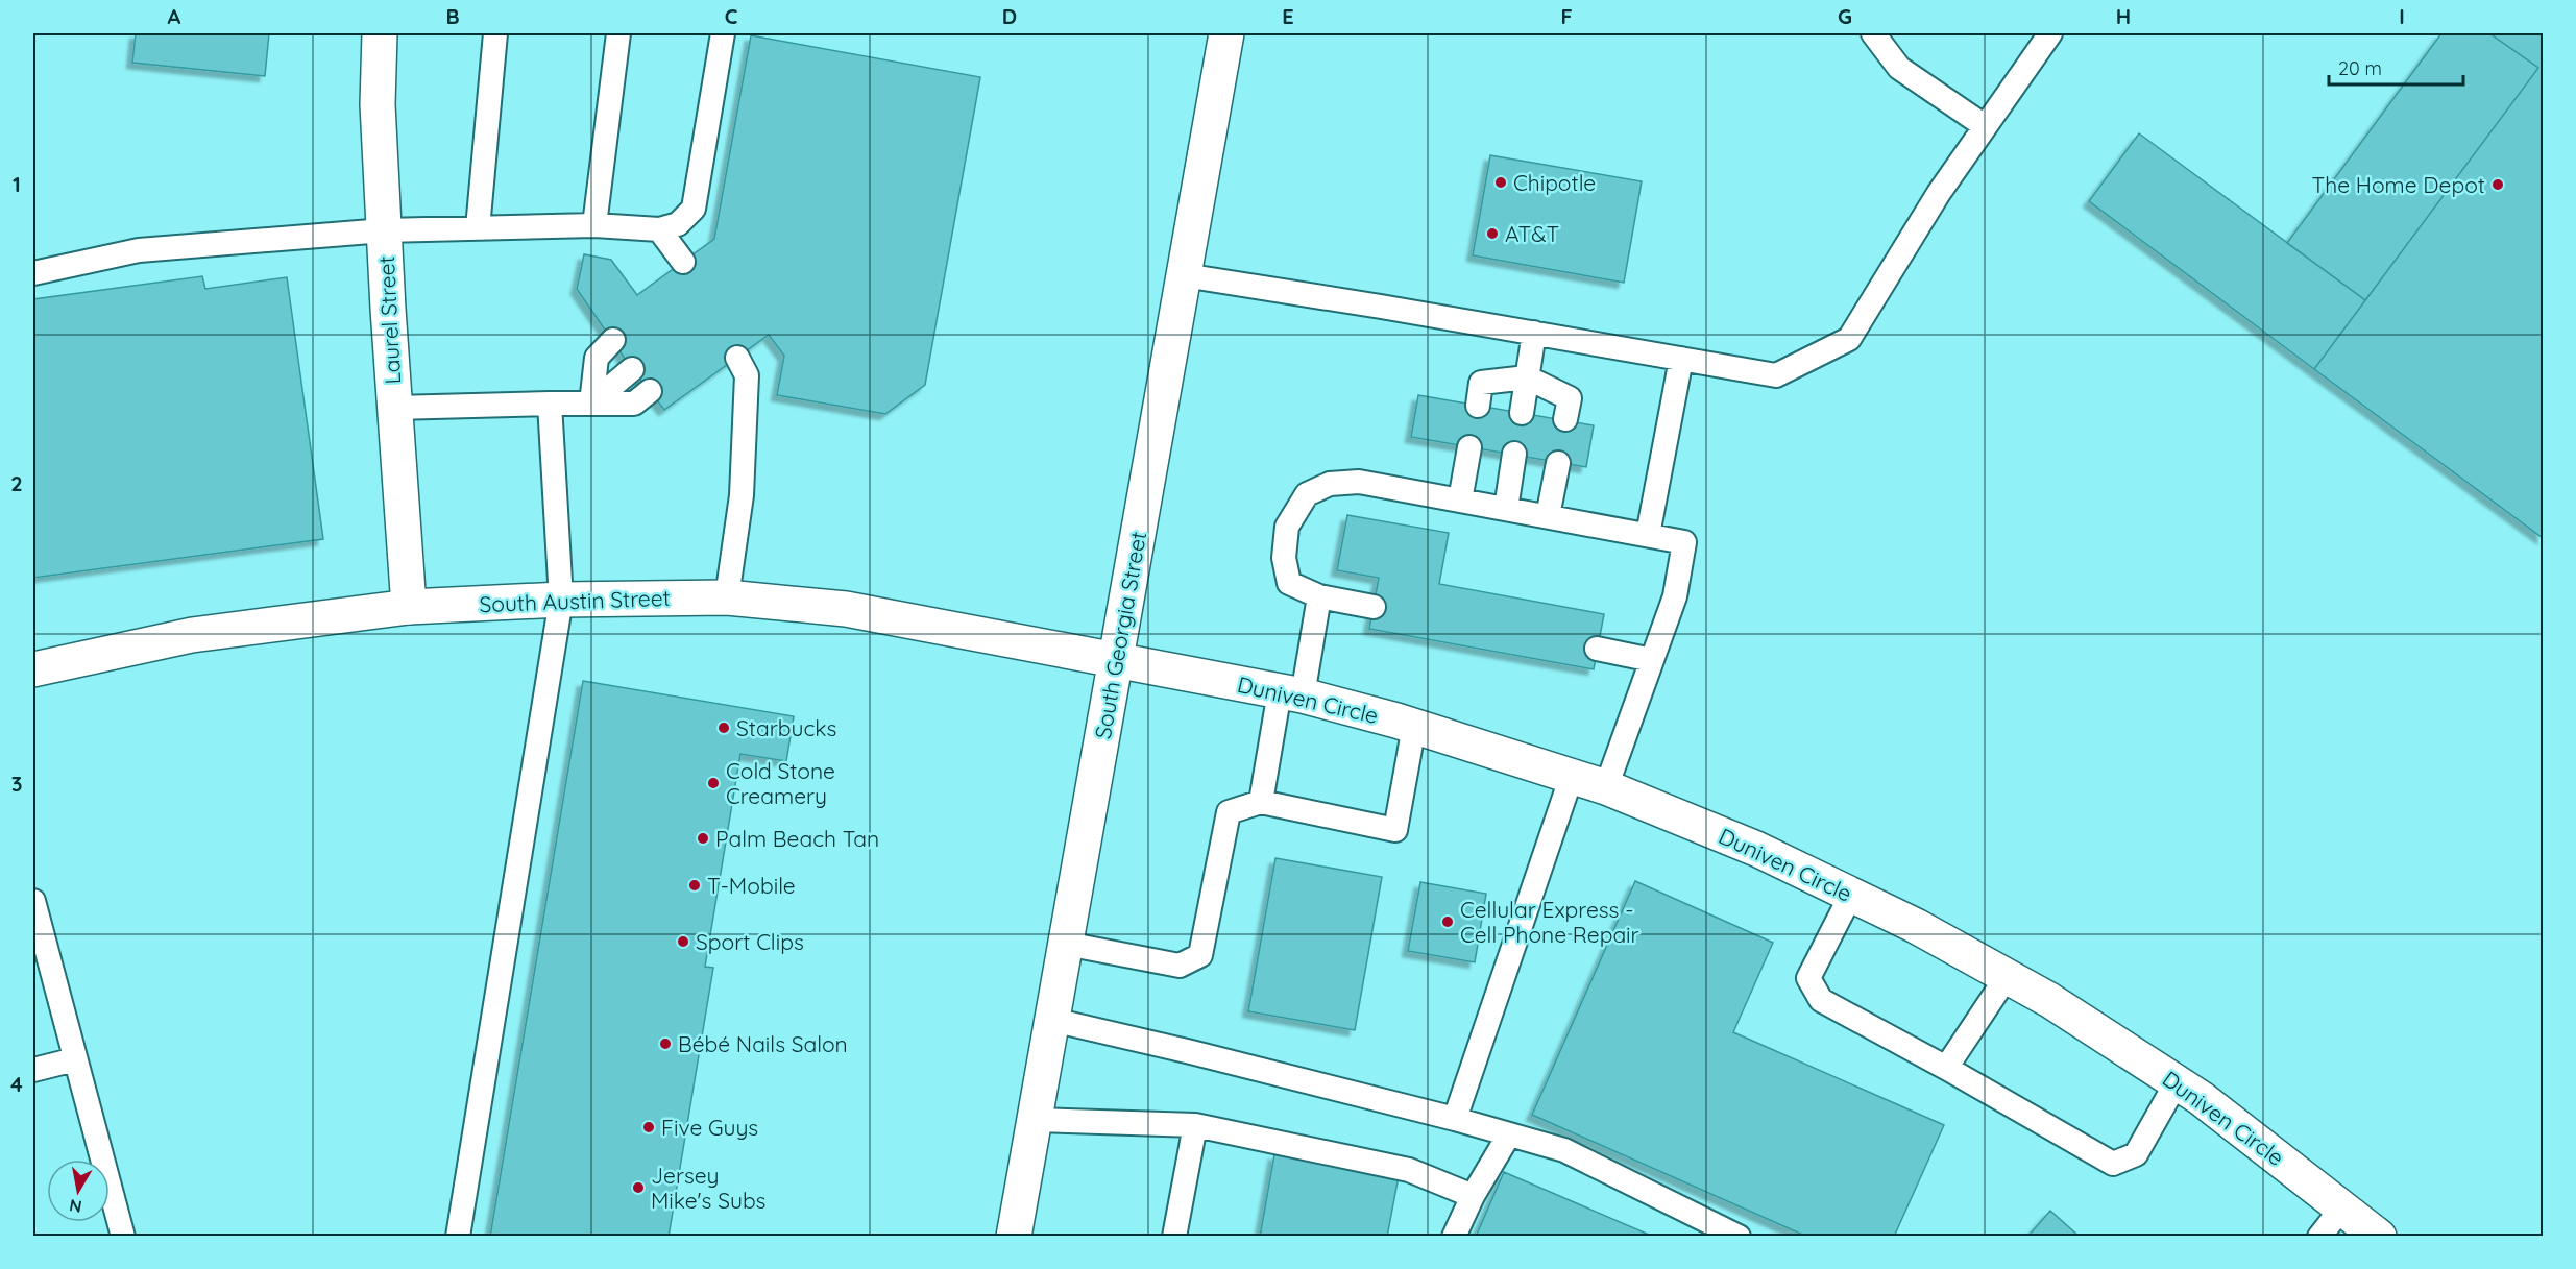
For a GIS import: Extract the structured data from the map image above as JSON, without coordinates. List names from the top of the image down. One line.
{"streets":{"street":["Laurel Street","South Austin Street","South Georgia Street","Duniven Circle"]},"crossings":[["Laurel Street","South Austin Street"],["South Austin Street","South Georgia Street"],["South Austin Street","Duniven Circle"],["South Georgia Street","Duniven Circle"]],"places":["Chipotle","The Home Depot","AT&T","Starbucks","Cold Stone Creamery","Palm Beach Tan","T-Mobile","Cellular Express - Cell Phone Repair","Sport Clips","Bébé Nails Salon","Five Guys","Jersey Mike's Subs"],"scale_bar":"20 m","north":"bottom","grid":{"columns":["A","B","C","D","E","F","G","H","I"],"rows":["1","2","3","4"]}}
